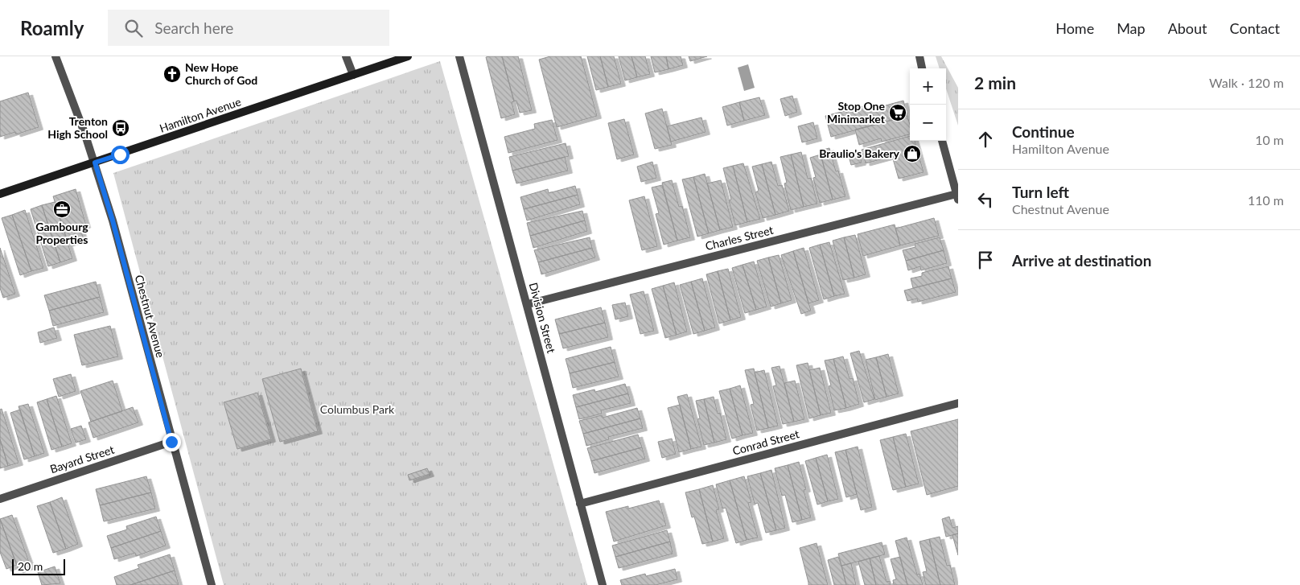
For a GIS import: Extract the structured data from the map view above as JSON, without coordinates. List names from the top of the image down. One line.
{"streets":{"main road":["Hamilton Avenue"],"street":["Charles Street","Chestnut Avenue","Division Street","Conrad Street","Bayard Street"]},"crossings":[["Hamilton Avenue","Chestnut Avenue"],["Charles Street","Division Street"],["Chestnut Avenue","Bayard Street"],["Division Street","Conrad Street"]],"parks":["Columbus Park"],"places":{"church":["New Hope Church of God"],"supermarket":["Stop One Minimarket"],"bus stop":["Trenton High School"],"shop":["Braulio's Bakery"],"office":["Gambourg Properties"]},"scale_bar":"20 m","page":{"header":"Roamly","search":"Search here","nav":["Home","Map","About","Contact"],"heading":["2 min","Walk · 120 m"],"map_buttons":["+","−"],"list":[["Continue","Hamilton Avenue","10 m"],["Turn left","Chestnut Avenue","110 m"],"Arrive at destination"],"scale":"20 m"}}
